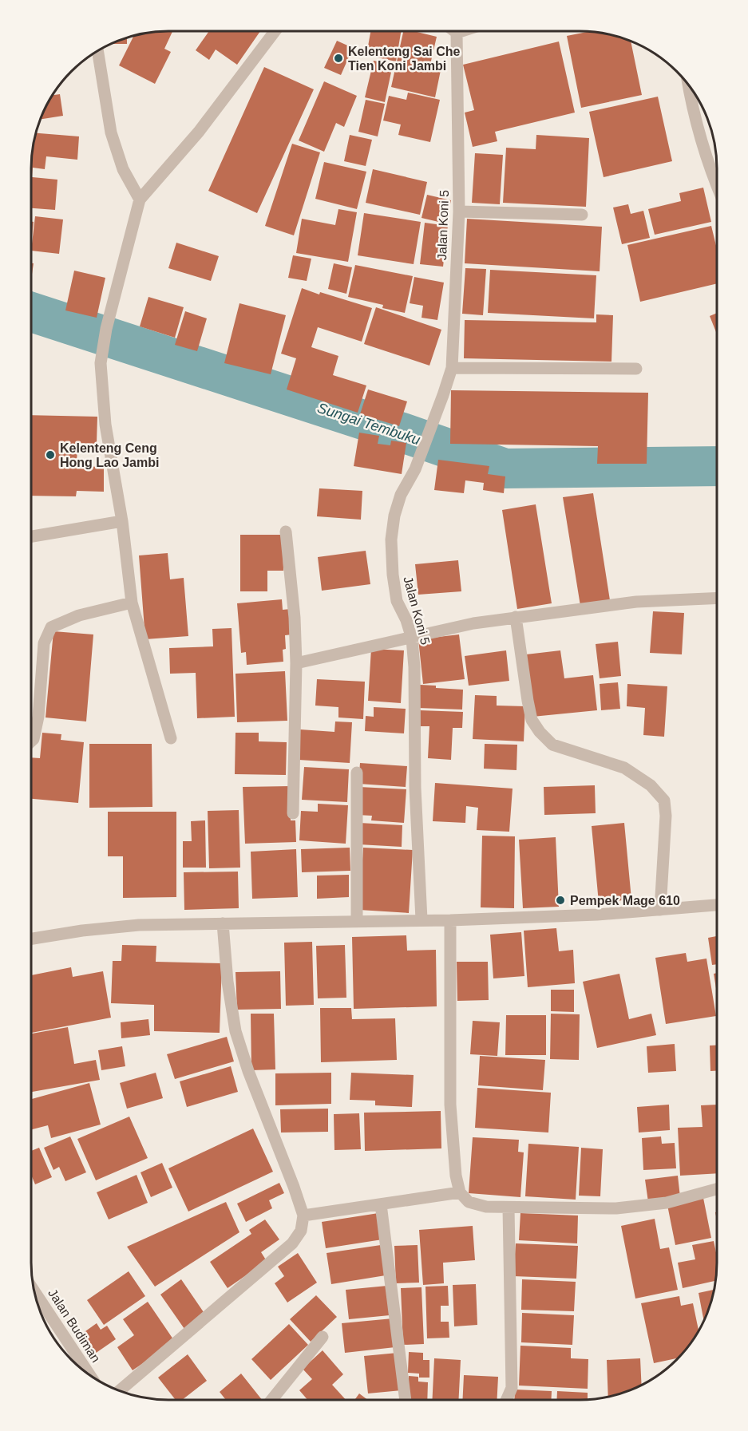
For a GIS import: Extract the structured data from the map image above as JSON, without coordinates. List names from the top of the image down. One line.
{"streets":{"street":["Jalan Koni 5","Jalan Budiman"]},"water":["Sungai Tembuku"],"places":["Kelenteng Sai Che Tien Koni Jambi","Kelenteng Ceng Hong Lao Jambi","Pempek Mage 610"]}
